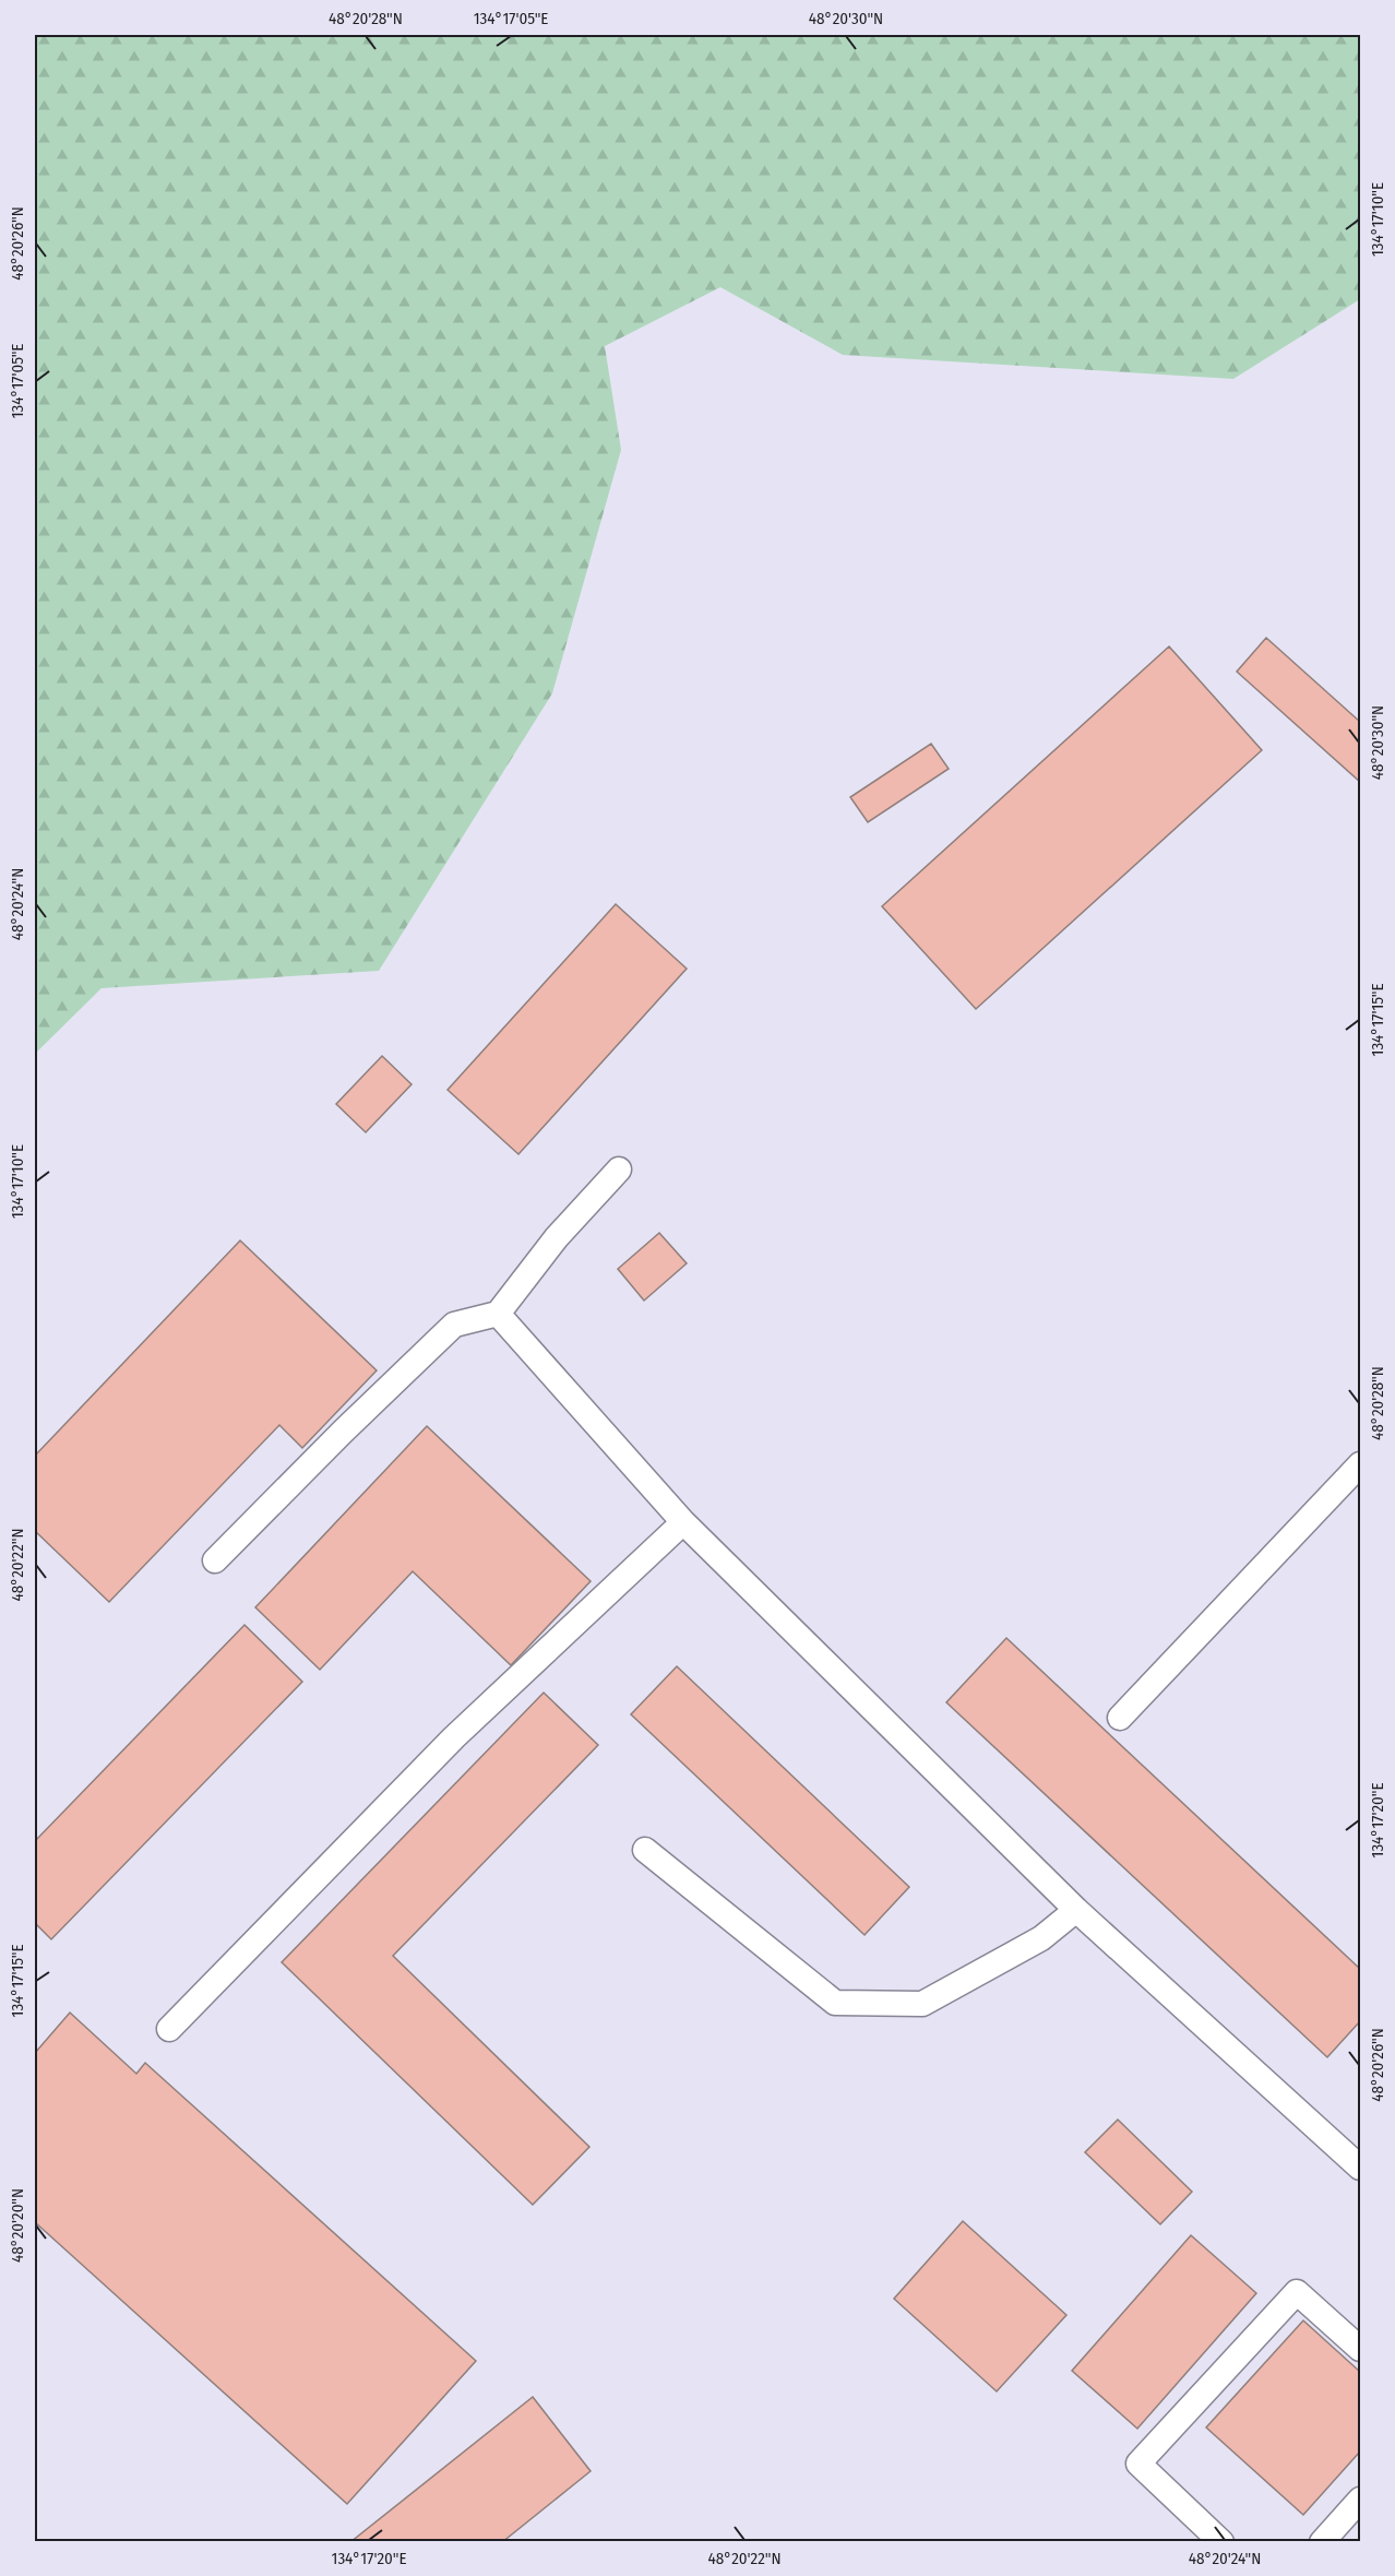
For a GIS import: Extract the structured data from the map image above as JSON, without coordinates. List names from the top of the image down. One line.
{"coordinates":["48°20'28\"N","134°17'05\"E","48°20'30\"N","134°17'10\"E","48°20'26\"N","48°20'24\"N","134°17'15\"E","48°20'22\"N","134°17'20\"E","48°20'20\"N"]}
